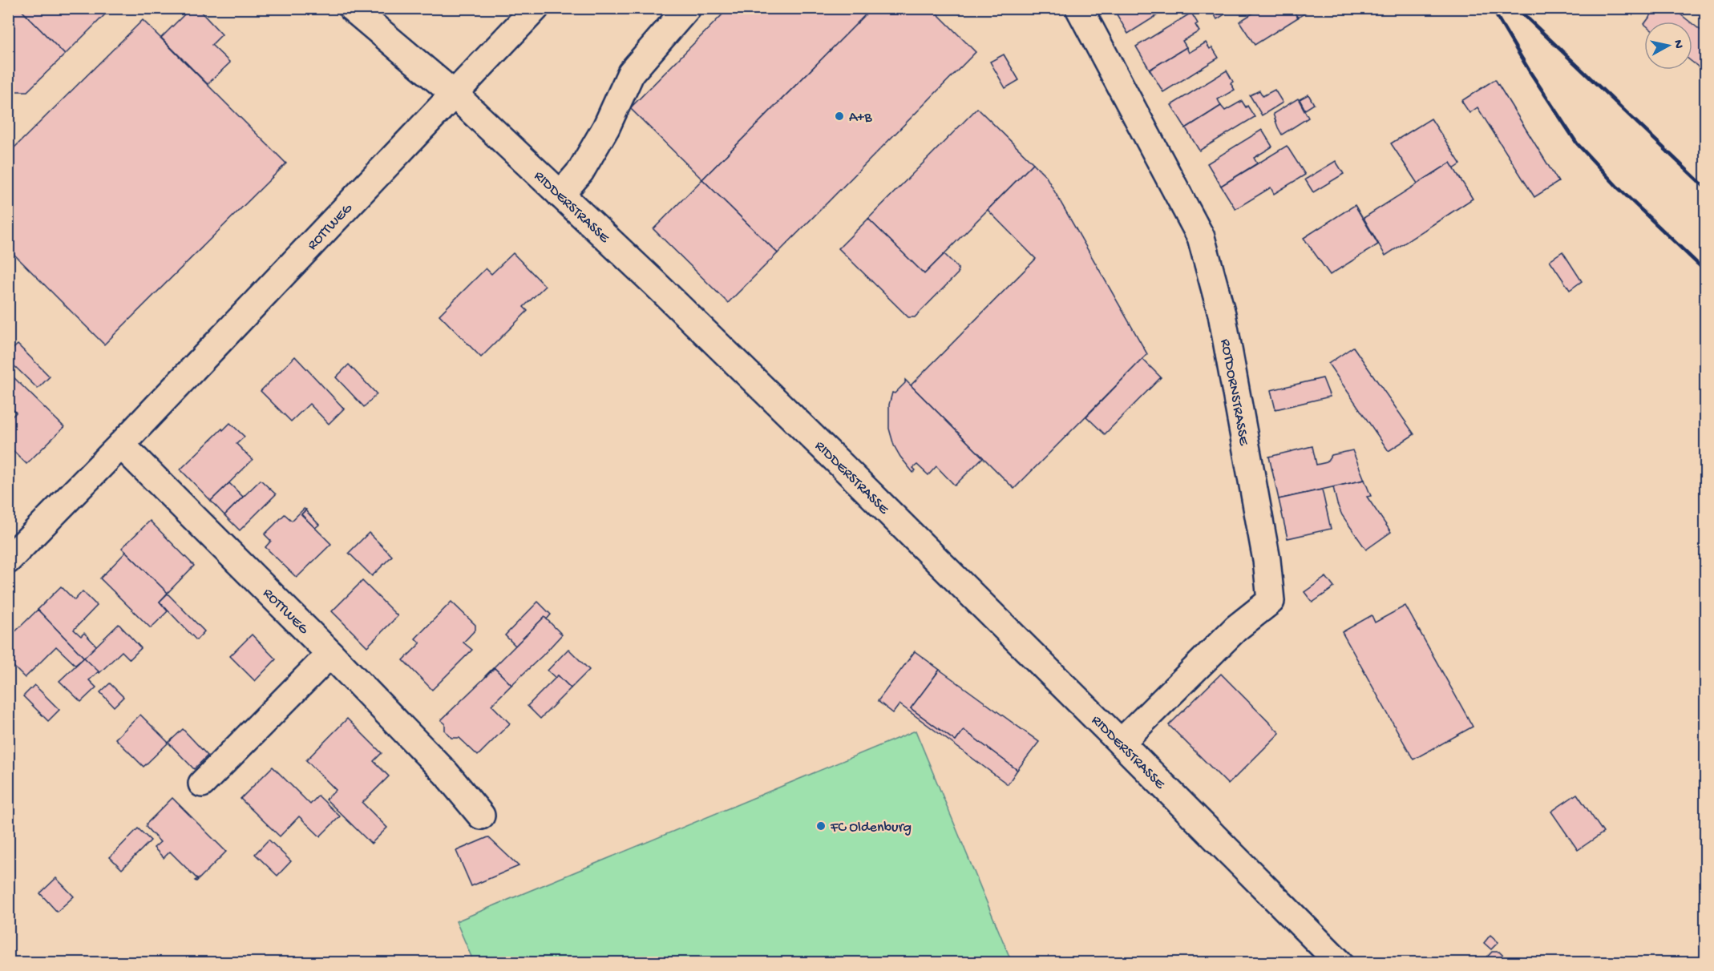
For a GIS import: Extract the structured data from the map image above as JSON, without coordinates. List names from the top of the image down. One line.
{"streets":{"street":["RIDDERSTRASSE","ROTTWEG","ROTDORNSTRASSE"]},"crossings":[["RIDDERSTRASSE","ROTTWEG"],["RIDDERSTRASSE","ROTDORNSTRASSE"]],"places":["A+B","FC Oldenburg"],"north":"right"}
